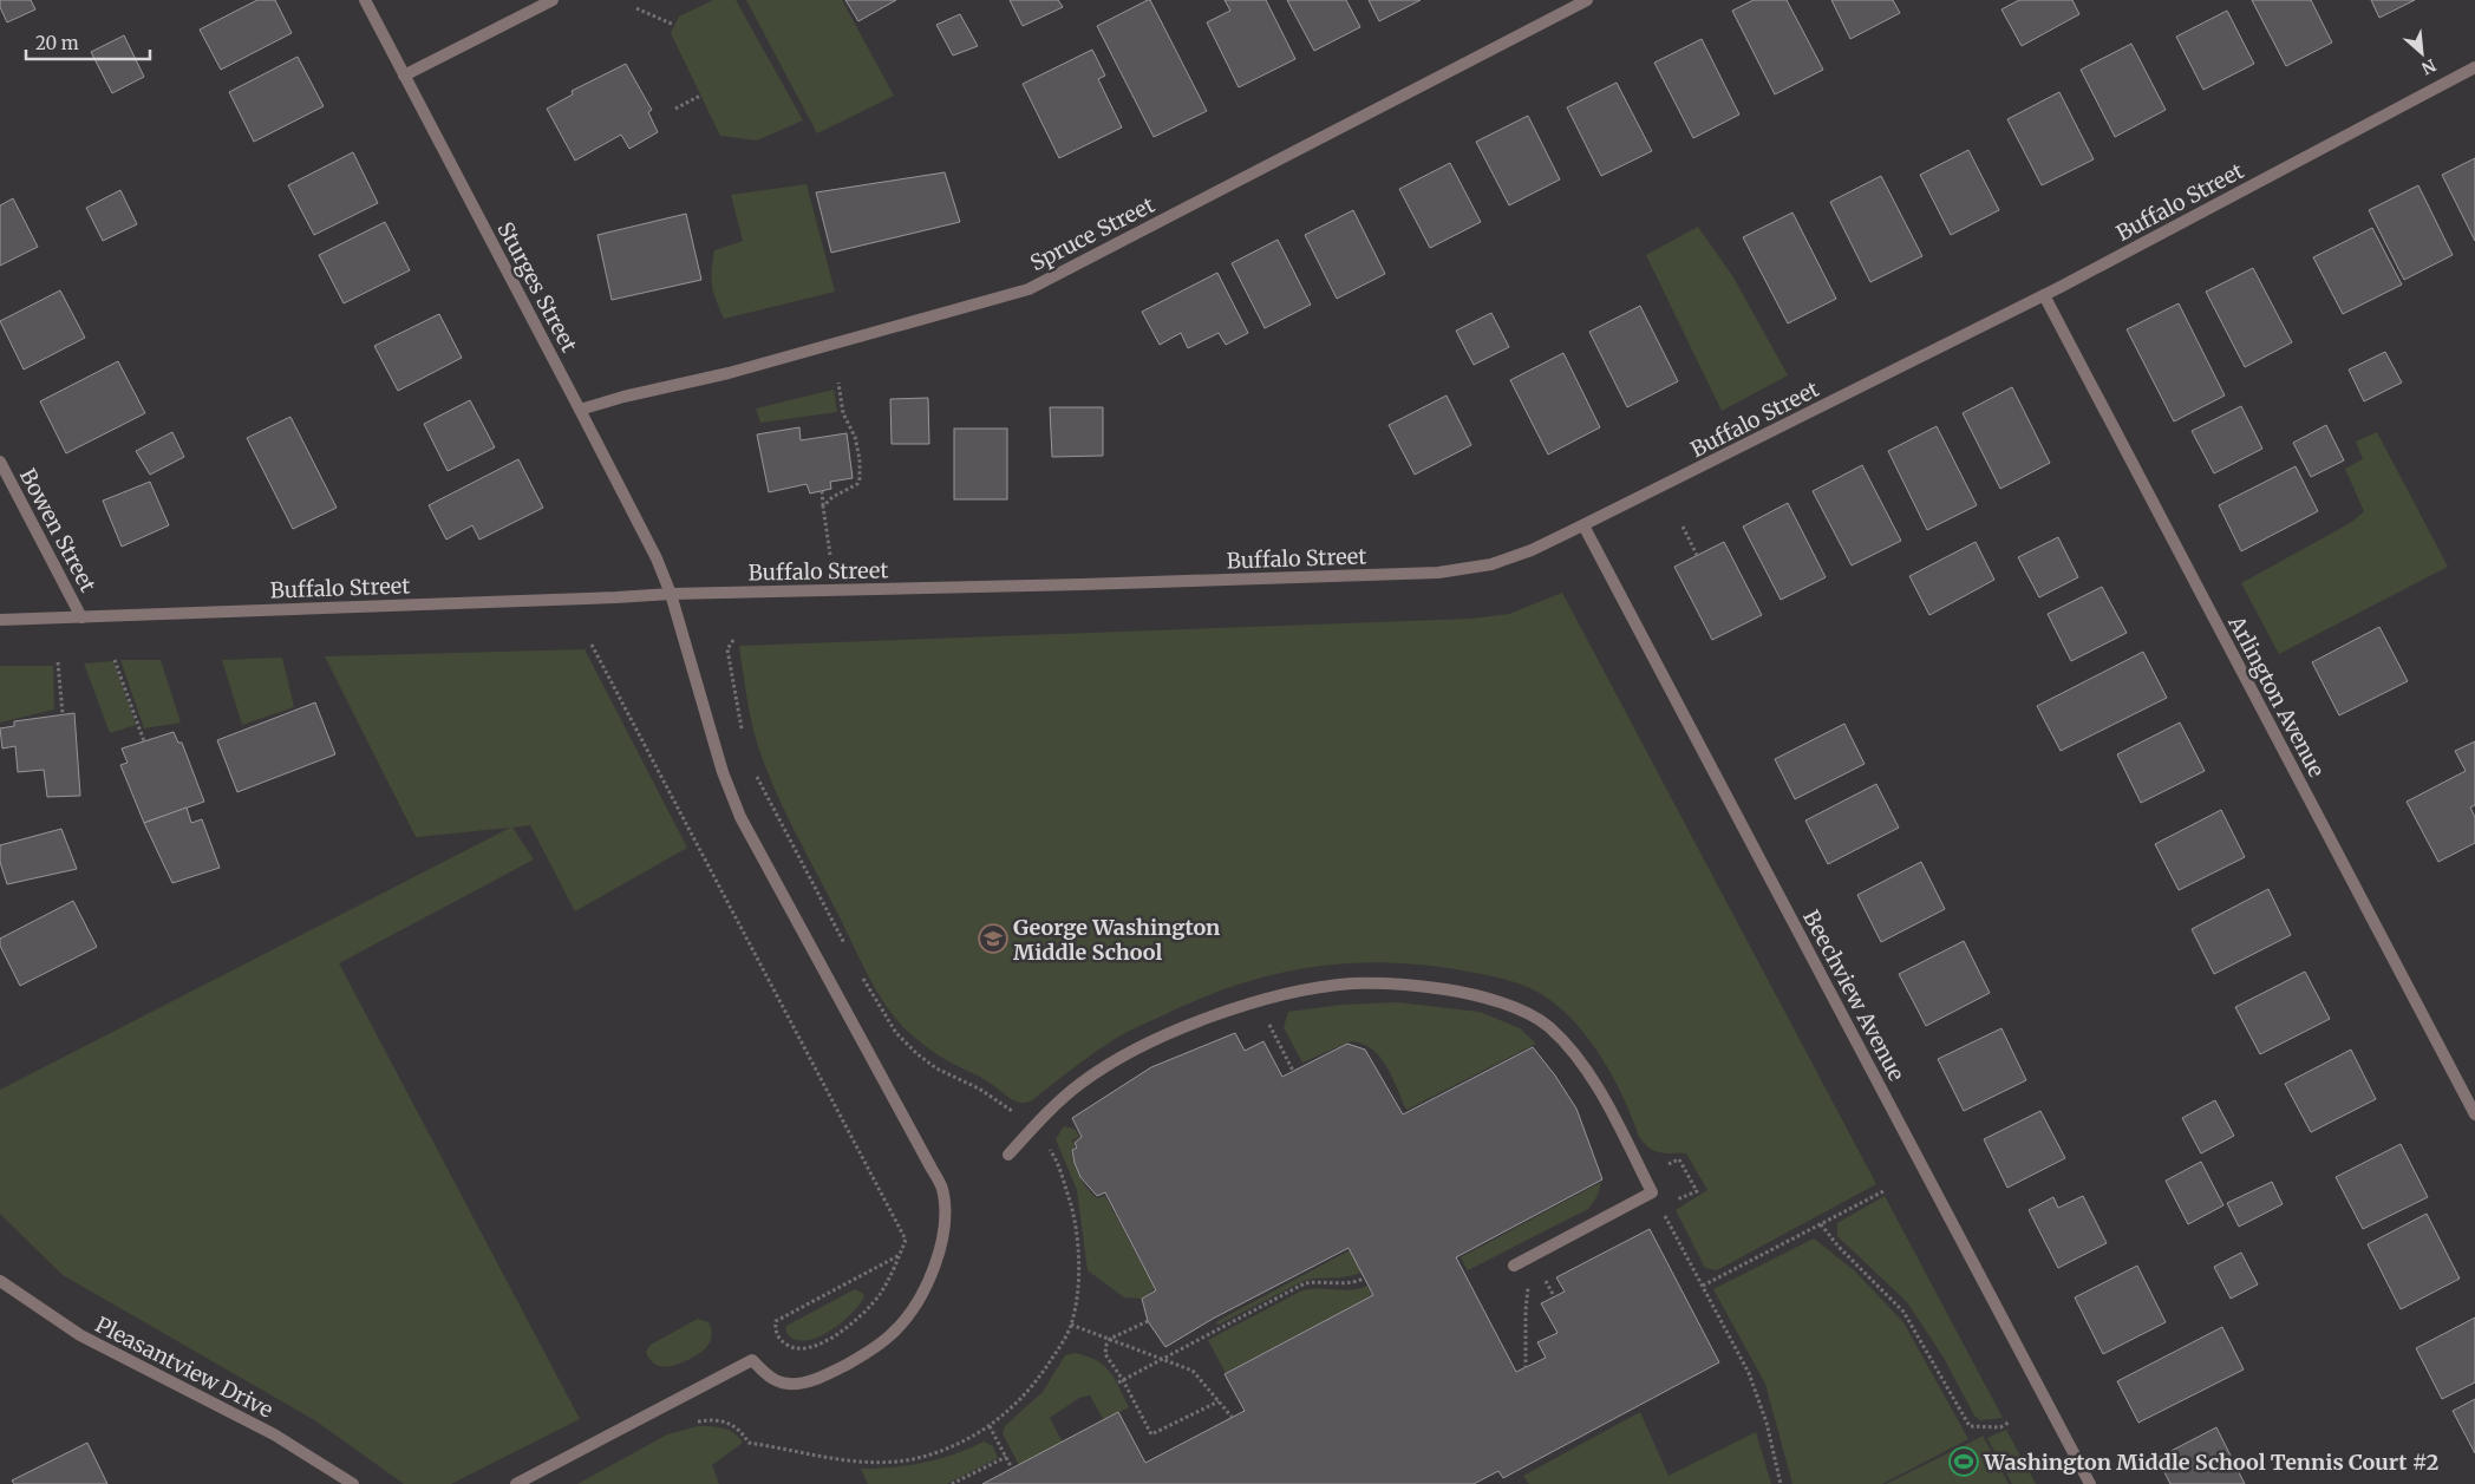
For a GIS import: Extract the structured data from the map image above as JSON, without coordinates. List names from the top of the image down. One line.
{"streets":{"street":["Buffalo Street","Spruce Street","Sturges Street","Bowen Street","Arlington Avenue","Beechview Avenue","Pleasantview Drive"]},"crossings":[["Buffalo Street","Sturges Street"],["Buffalo Street","Bowen Street"],["Buffalo Street","Arlington Avenue"],["Buffalo Street","Beechview Avenue"],["Spruce Street","Sturges Street"]],"places":{"school or university":["George Washington Middle School"],"sports":["Washington Middle School Tennis Court #2"]},"scale_bar":"20 m","north":"bottom right"}
